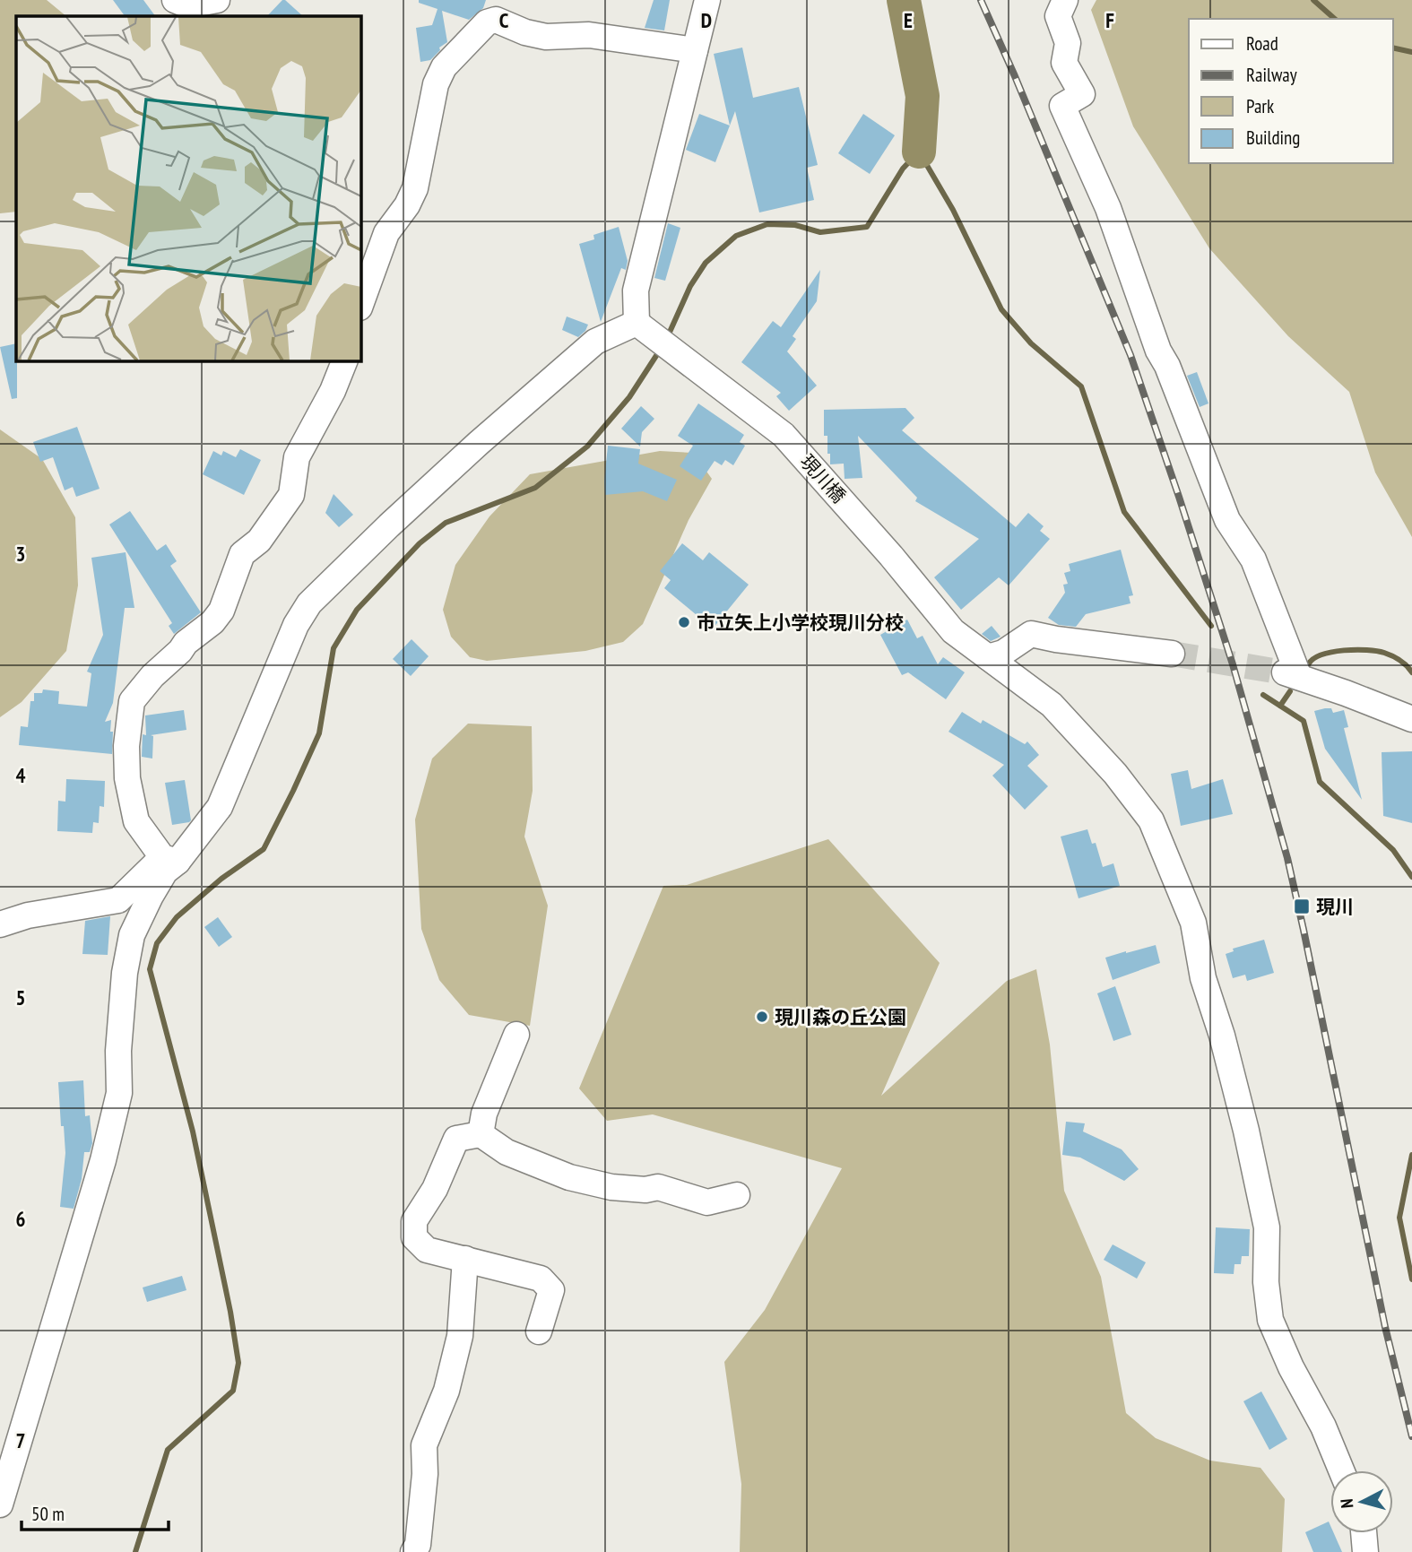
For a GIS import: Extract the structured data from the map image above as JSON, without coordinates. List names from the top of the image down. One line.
{"streets":{"street":["現川橋"]},"places":{"other":["市立矢上小学校現川分校","現川森の丘公園"],"transit":["現川"]},"legend":["Road","Railway","Park","Building"],"scale_bar":"50 m","north":"left","grid":{"columns":["C","D","E","F"],"rows":["3","4","5","6","7"]}}
